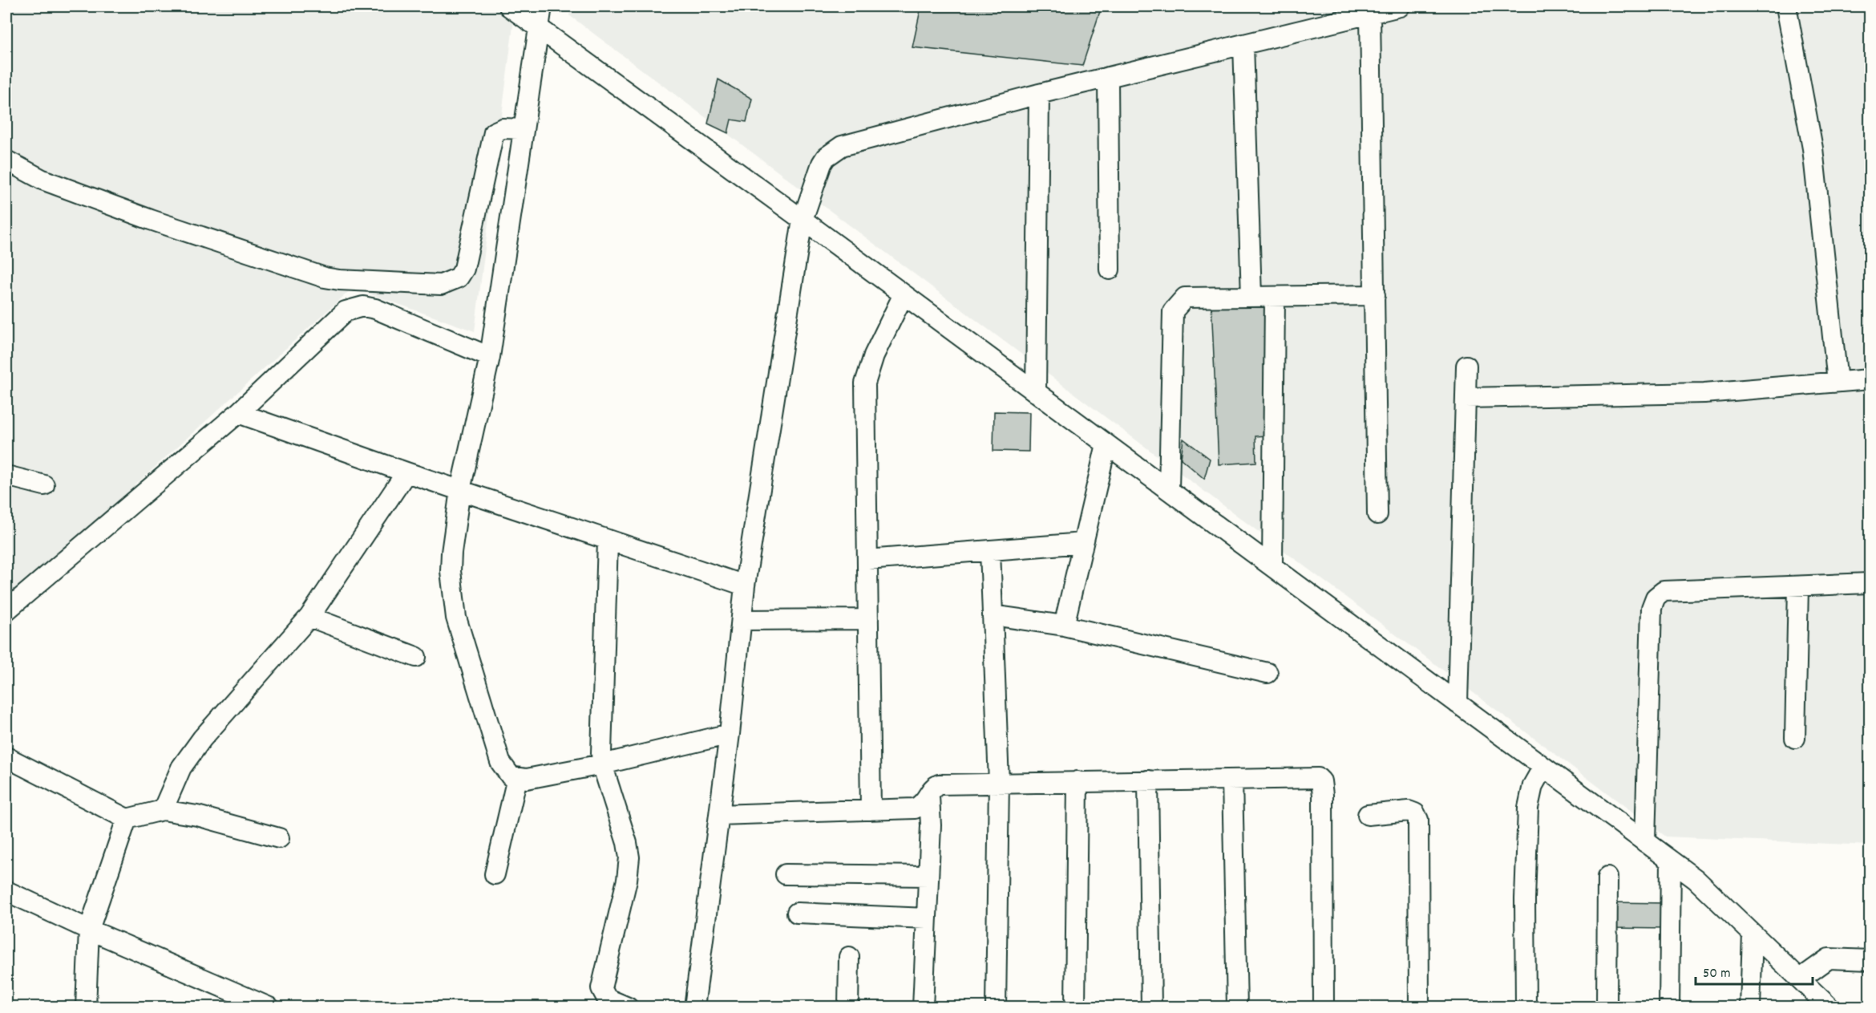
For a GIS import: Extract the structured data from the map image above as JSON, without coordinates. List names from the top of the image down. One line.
{"scale_bar":"50 m"}
